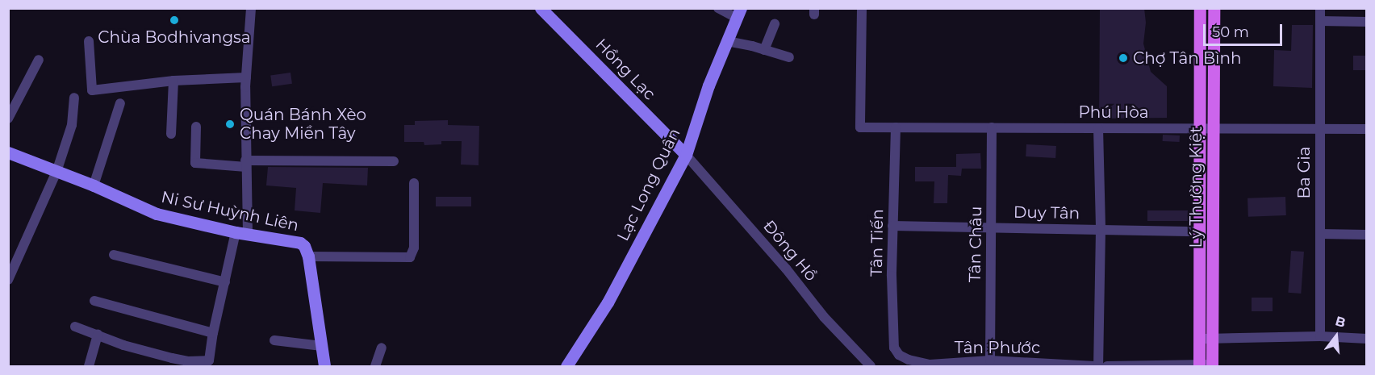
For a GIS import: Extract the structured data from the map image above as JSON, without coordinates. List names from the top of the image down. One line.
{"streets":{"main road":["Lý Thường Kiệt"],"street":["Hồng Lạc","Phú Hòa","Ba Gia","Lạc Long Quân","Ni Sư Huỳnh Liên","Duy Tân","Tân Tiến","Tân Châu","Đông Hồ","Tân Phước"]},"crossings":[["Hồng Lạc","Lạc Long Quân"],["Hồng Lạc","Đông Hồ"],["Phú Hòa","Ba Gia"],["Phú Hòa","Lý Thường Kiệt"],["Phú Hòa","Tân Tiến"],["Phú Hòa","Tân Châu"],["Lạc Long Quân","Đông Hồ"],["Lý Thường Kiệt","Duy Tân"],["Duy Tân","Tân Tiến"],["Duy Tân","Tân Châu"],["Tân Tiến","Tân Phước"],["Tân Châu","Tân Phước"]],"places":["Chùa Bodhivangsa","Chợ Tân Bình","Quán Bánh Xèo Chay Miền Tây"],"scale_bar":"50 m","north":"top"}
